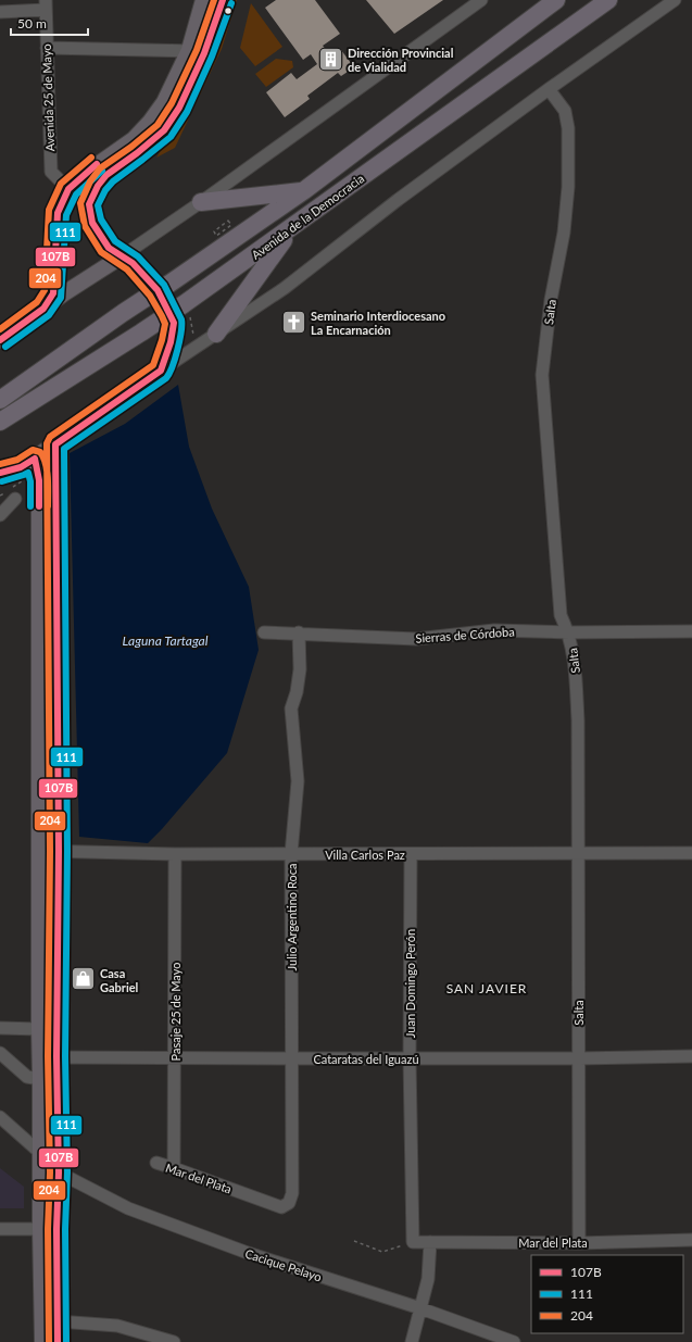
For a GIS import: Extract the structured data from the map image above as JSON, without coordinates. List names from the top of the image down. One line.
{"streets":{"highway":["Avenida de la Democracia"],"street":["Avenida 25 de Mayo","Salta","Sierras de Córdoba","Villa Carlos Paz","Julio Argentino Roca","Juan Domingo Perón","Pasaje 25 de Mayo","Cataratas del Iguazú","Mar del Plata","Cacique Pelayo"]},"crossings":[["Salta","Sierras de Córdoba"],["Salta","Villa Carlos Paz"],["Salta","Cataratas del Iguazú"],["Salta","Mar del Plata"],["Sierras de Córdoba","Julio Argentino Roca"],["Villa Carlos Paz","Julio Argentino Roca"],["Villa Carlos Paz","Juan Domingo Perón"],["Villa Carlos Paz","Pasaje 25 de Mayo"],["Julio Argentino Roca","Cataratas del Iguazú"],["Julio Argentino Roca","Mar del Plata"],["Juan Domingo Perón","Cataratas del Iguazú"],["Juan Domingo Perón","Mar del Plata"],["Pasaje 25 de Mayo","Cataratas del Iguazú"],["Pasaje 25 de Mayo","Mar del Plata"]],"districts":["SAN JAVIER"],"water":["Laguna Tartagal"],"places":{"building":["Dirección Provincial de Vialidad"],"church":["Seminario Interdiocesano La Encarnación"],"shop":["Casa Gabriel"]},"lines":["transit line 107B","transit line 204","transit line 111"],"legend":["107B","111","204"],"scale_bar":"50 m"}
